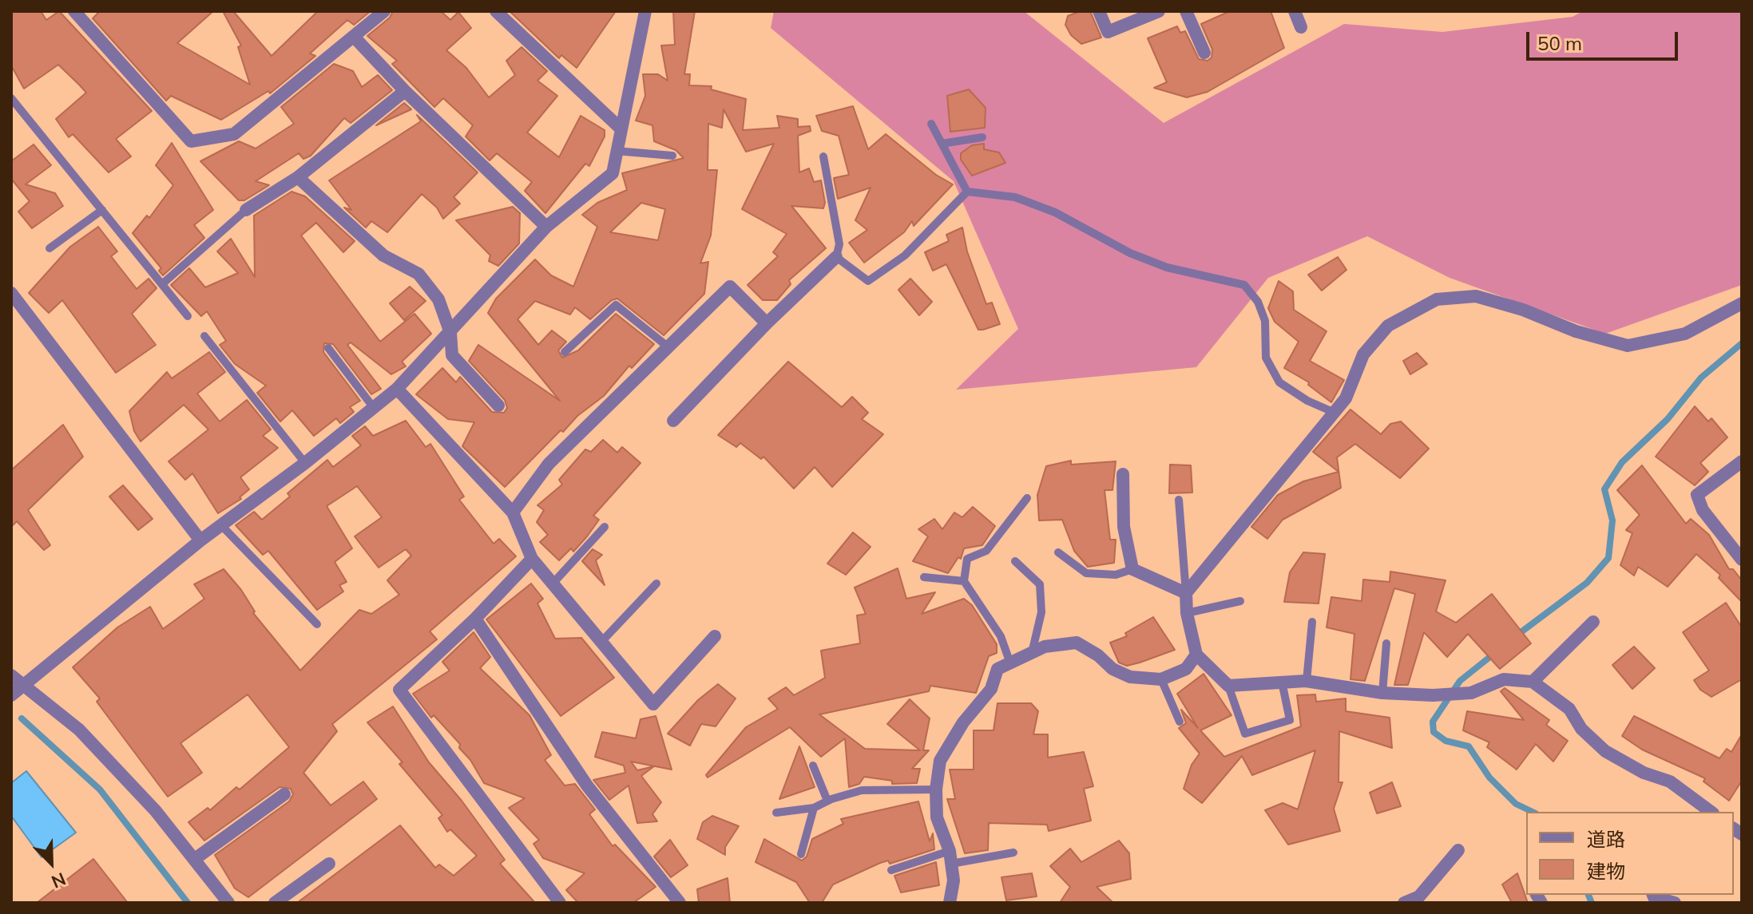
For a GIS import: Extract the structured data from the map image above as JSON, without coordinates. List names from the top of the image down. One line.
{"legend":["道路","建物"],"scale_bar":"50 m","north":"bottom right"}
